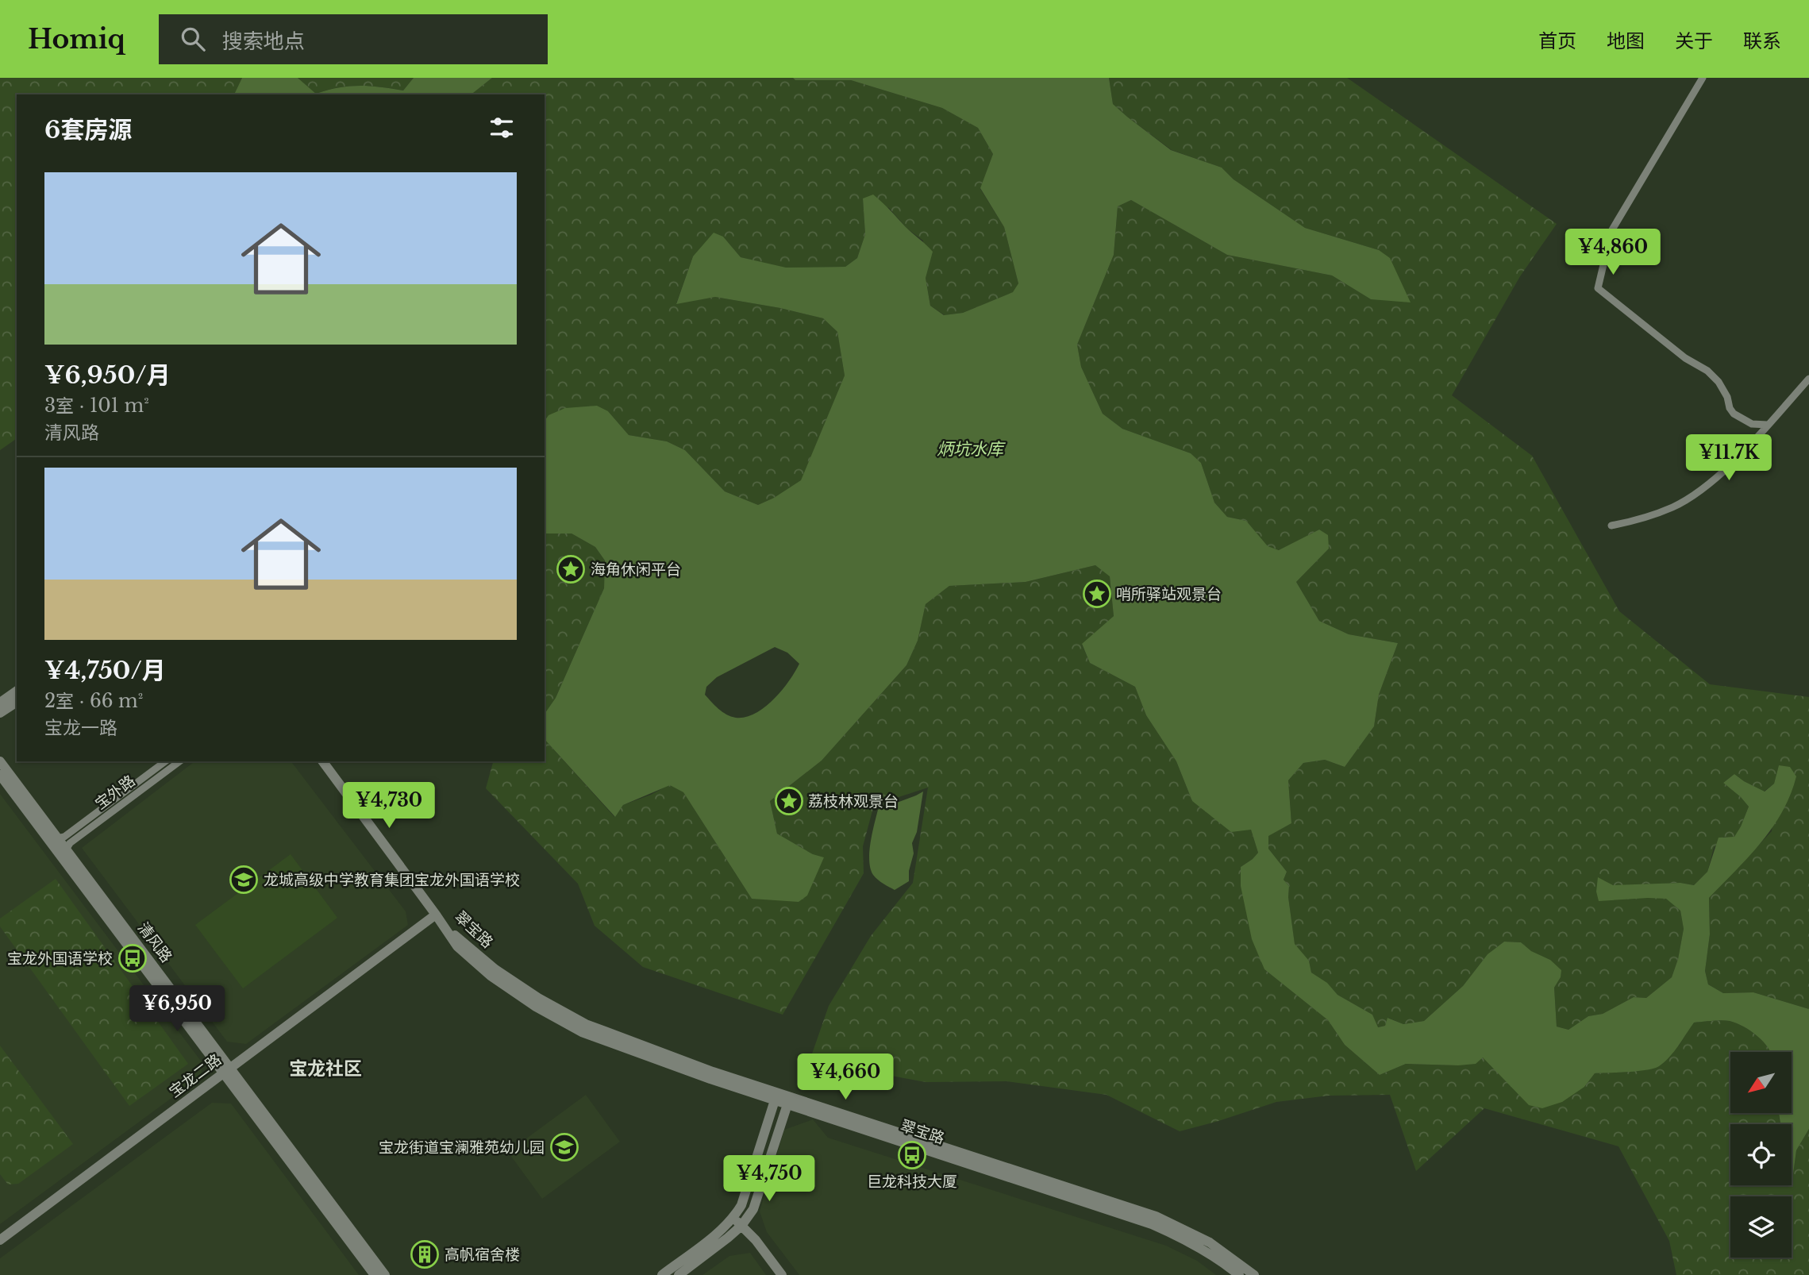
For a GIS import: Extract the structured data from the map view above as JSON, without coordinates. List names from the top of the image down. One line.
{"streets":{"street":["宝外路","翠宝路","清风路","宝龙二路"]},"crossings":[["宝外路","清风路"],["翠宝路","宝龙二路"],["清风路","宝龙二路"]],"districts":["宝龙社区"],"water":["炳坑水库"],"places":{"place":["海角休闲平台","哨所驿站观景台","荔枝林观景台"],"school or university":["龙城高级中学教育集团宝龙外国语学校","宝龙街道宝澜雅苑幼儿园"],"bus stop":["宝龙外国语学校","巨龙科技大厦"],"building":["高帆宿舍楼"]},"north":"bottom left","page":{"header":"Homiq","search":"搜索地点","nav":["首页","地图","关于","联系"],"heading":"6套房源","list":[{"name":"¥6,950/月","note":"3室 · 101 m² · 清风路"},{"name":"¥4,750/月","note":"2室 · 66 m² · 宝龙一路"}],"price":["¥4,860","¥11.7K","¥4,730","¥6,950","¥4,660","¥4,750"]}}
